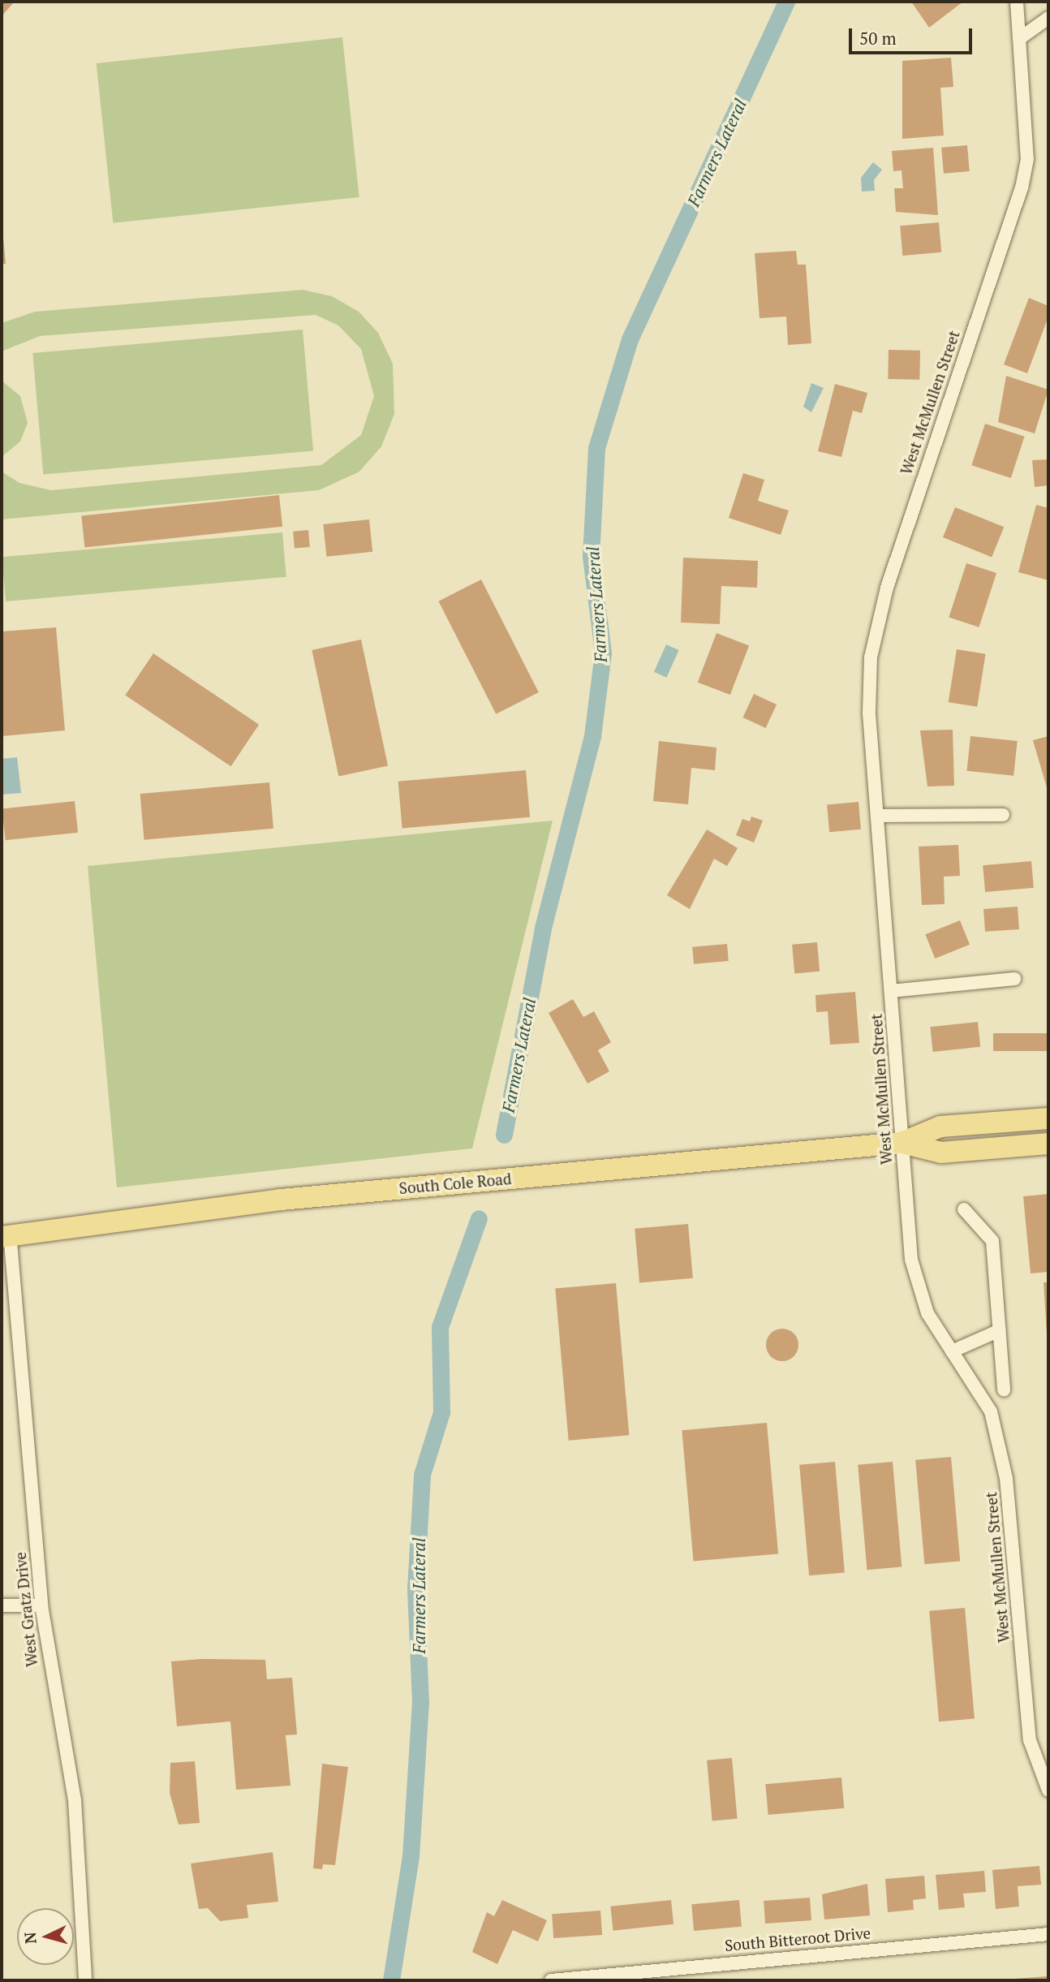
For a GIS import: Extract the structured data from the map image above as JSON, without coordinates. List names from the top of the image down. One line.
{"streets":{"main road":["South Cole Road"],"street":["West McMullen Street","West Gratz Drive","South Bitteroot Drive"]},"crossings":[["West McMullen Street","South Cole Road"],["South Cole Road","West Gratz Drive"]],"water":["Farmers Lateral"],"scale_bar":"50 m","north":"left"}
